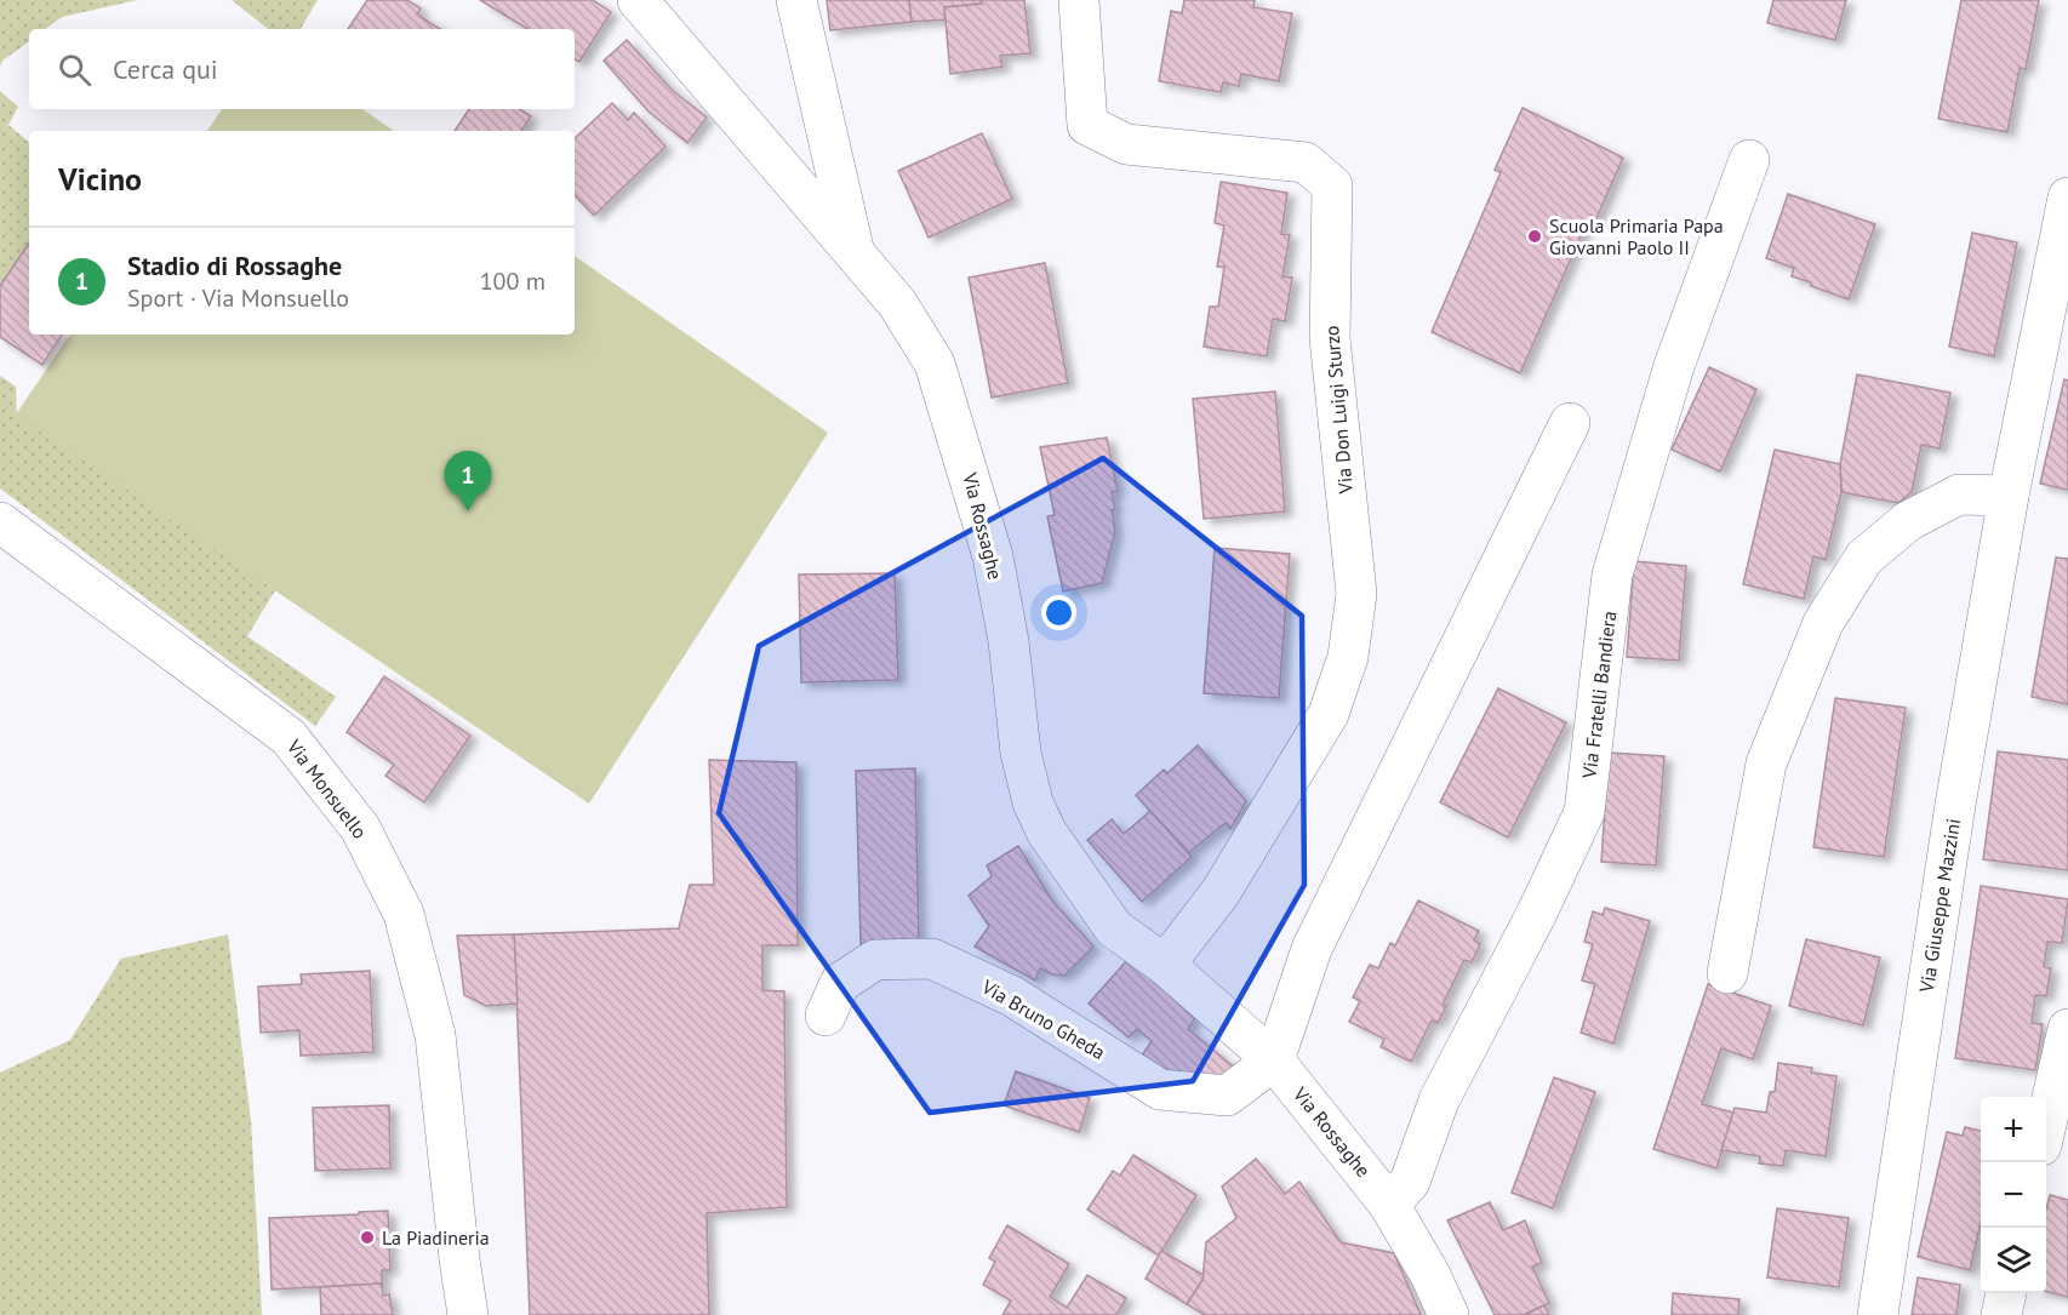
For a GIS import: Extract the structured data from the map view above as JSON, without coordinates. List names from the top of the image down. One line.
{"streets":{"street":["Via Don Luigi Sturzo","Via Rossaghe","Via Fratelli Bandiera","Via Monsuello","Via Giuseppe Mazzini","Via Bruno Gheda"]},"crossings":[["Via Don Luigi Sturzo","Via Rossaghe"],["Via Rossaghe","Via Fratelli Bandiera"],["Via Rossaghe","Via Bruno Gheda"]],"places":["Scuola Primaria Papa Giovanni Paolo II","La Piadineria"],"page":{"search":"Cerca qui","heading":"Vicino","list":[{"mark":"1","name":"Stadio di Rossaghe","note":"Sport · Via Monsuello","value":"100 m"}],"pins":"1","map_buttons":["+","−"]}}
